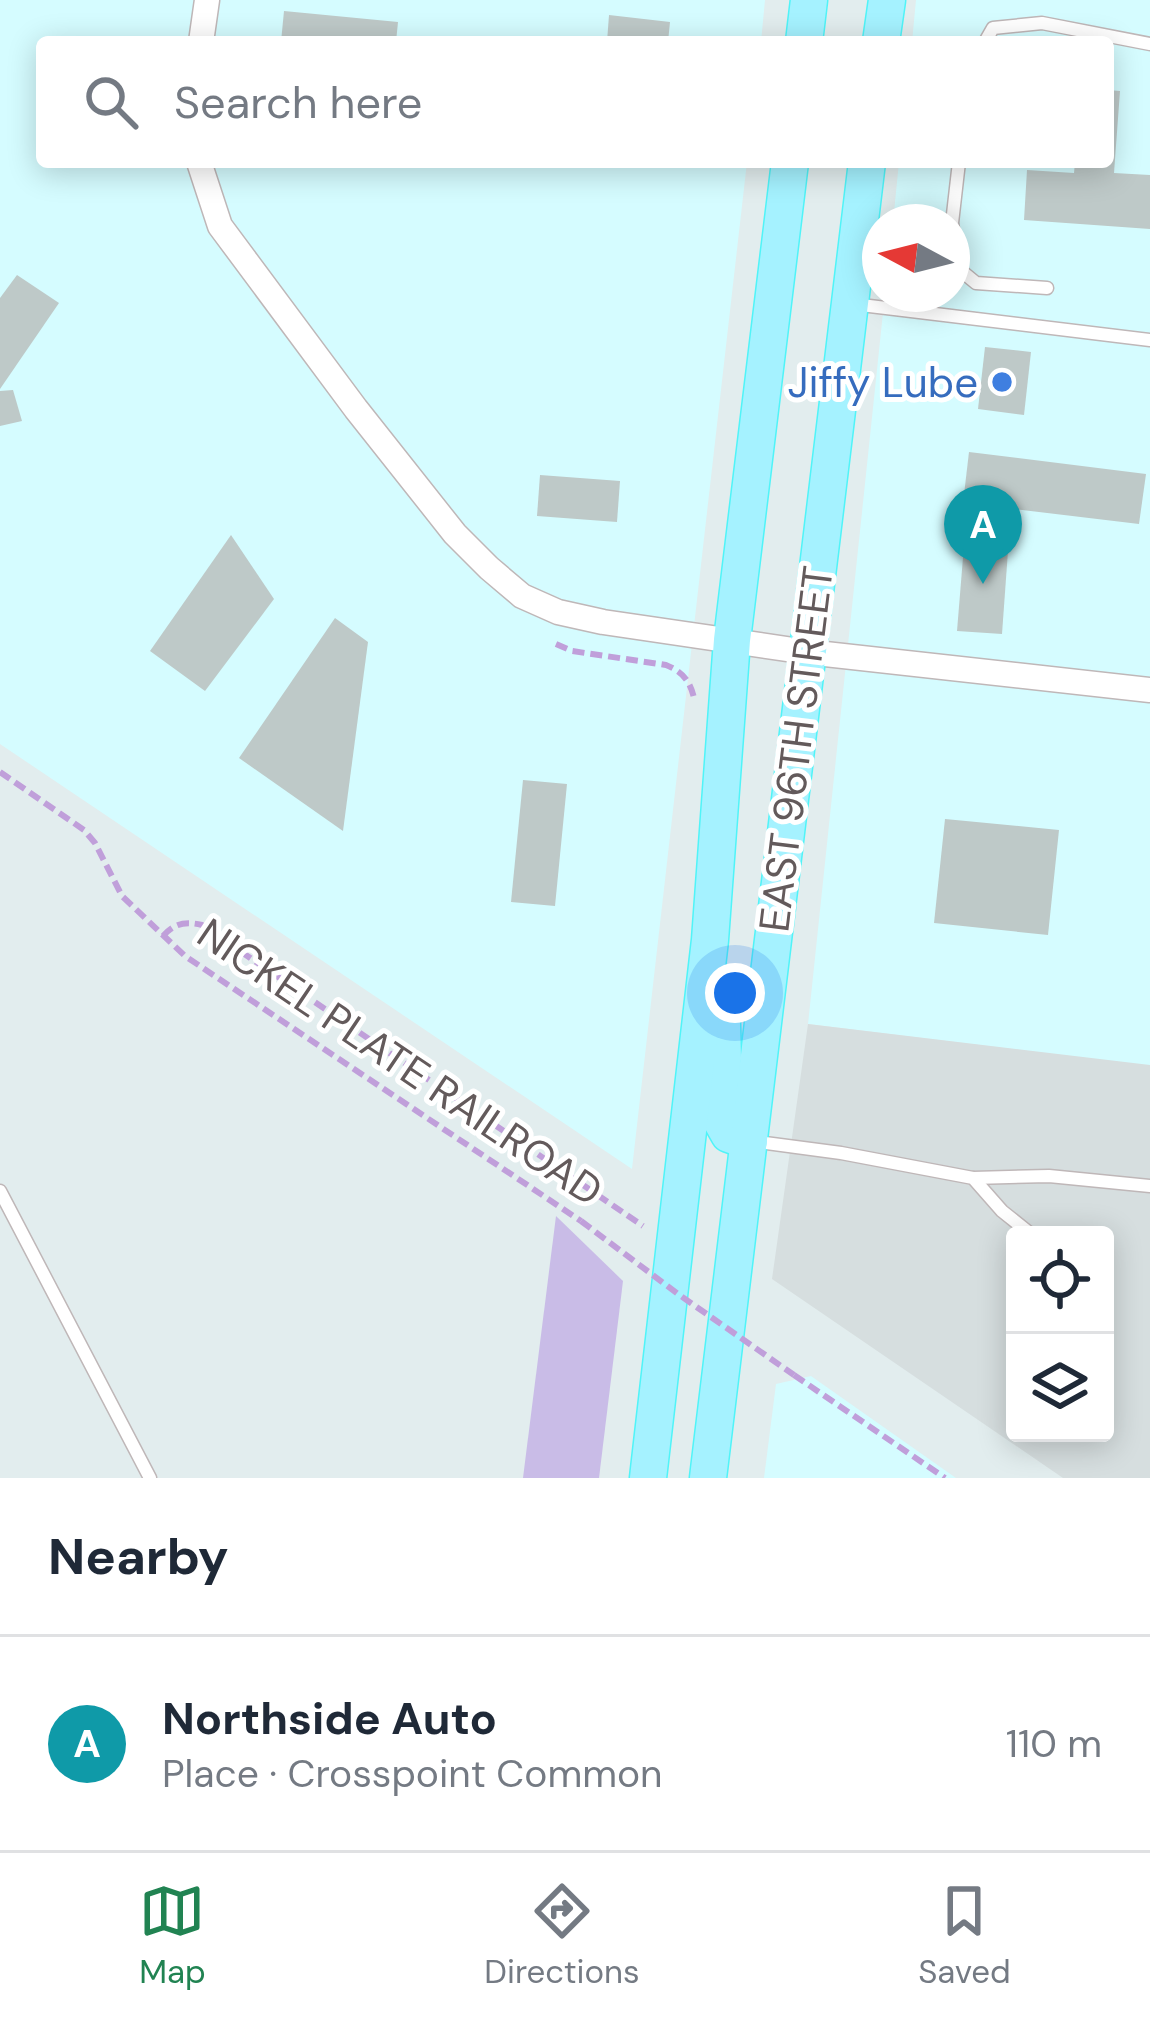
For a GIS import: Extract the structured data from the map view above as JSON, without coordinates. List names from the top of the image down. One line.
{"streets":{"main road":["EAST 96TH STREET"],"path":["NICKEL PLATE RAILROAD"]},"places":["Jiffy Lube"],"north":"left","page":{"search":"Search here","pins":"A","heading":"Nearby","list":[{"mark":"A","name":"Northside Auto","note":"Place · Crosspoint Common","value":"110 m"}],"nav":["Map","Directions","Saved"]}}
